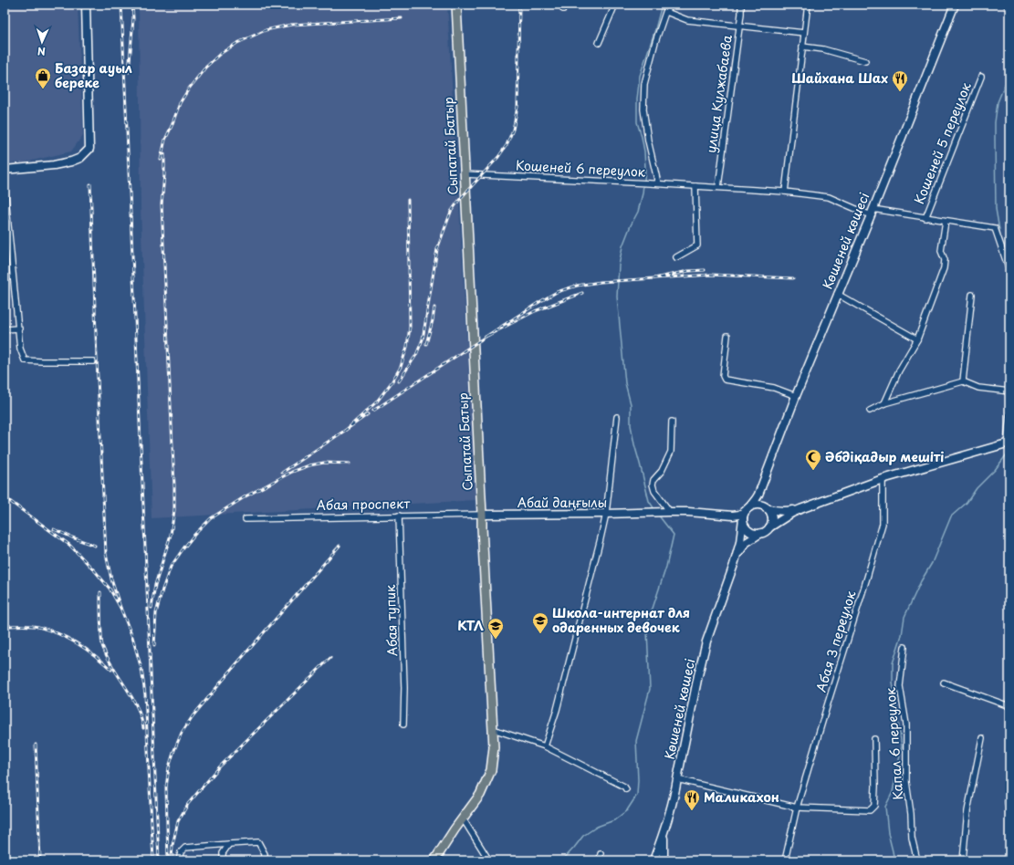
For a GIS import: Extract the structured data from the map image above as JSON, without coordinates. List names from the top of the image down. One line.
{"streets":{"main road":["Сыпатай Батыр","Көшеней көшесі","Абай даңғылы"],"street":["улица Кулжабаева","Кошеней 5 переулок","Кошеней 6 переулок","Абая проспект","Абая тупик","Абая 3 переулок","Капал 6 переулок"]},"crossings":[["улица Кулжабаева","Кошеней 6 переулок"],["Кошеней 5 переулок","Кошеней 6 переулок"],["Сыпатай Батыр","Кошеней 6 переулок"],["Сыпатай Батыр","Абай даңғылы"],["Сыпатай Батыр","Абая проспект"],["Кошеней 6 переулок","Көшеней көшесі"],["Абай даңғылы","Абая проспект"],["Абая проспект","Абая тупик"]],"places":{"shop":["Базар ауыл береке"],"restaurant":["Шайхана Шах","Маликахон"],"mosque":["Әбдіқадыр мешіті"],"school or university":["Школа-интернат для одаренных девочек","КТЛ"]},"north":"bottom"}
